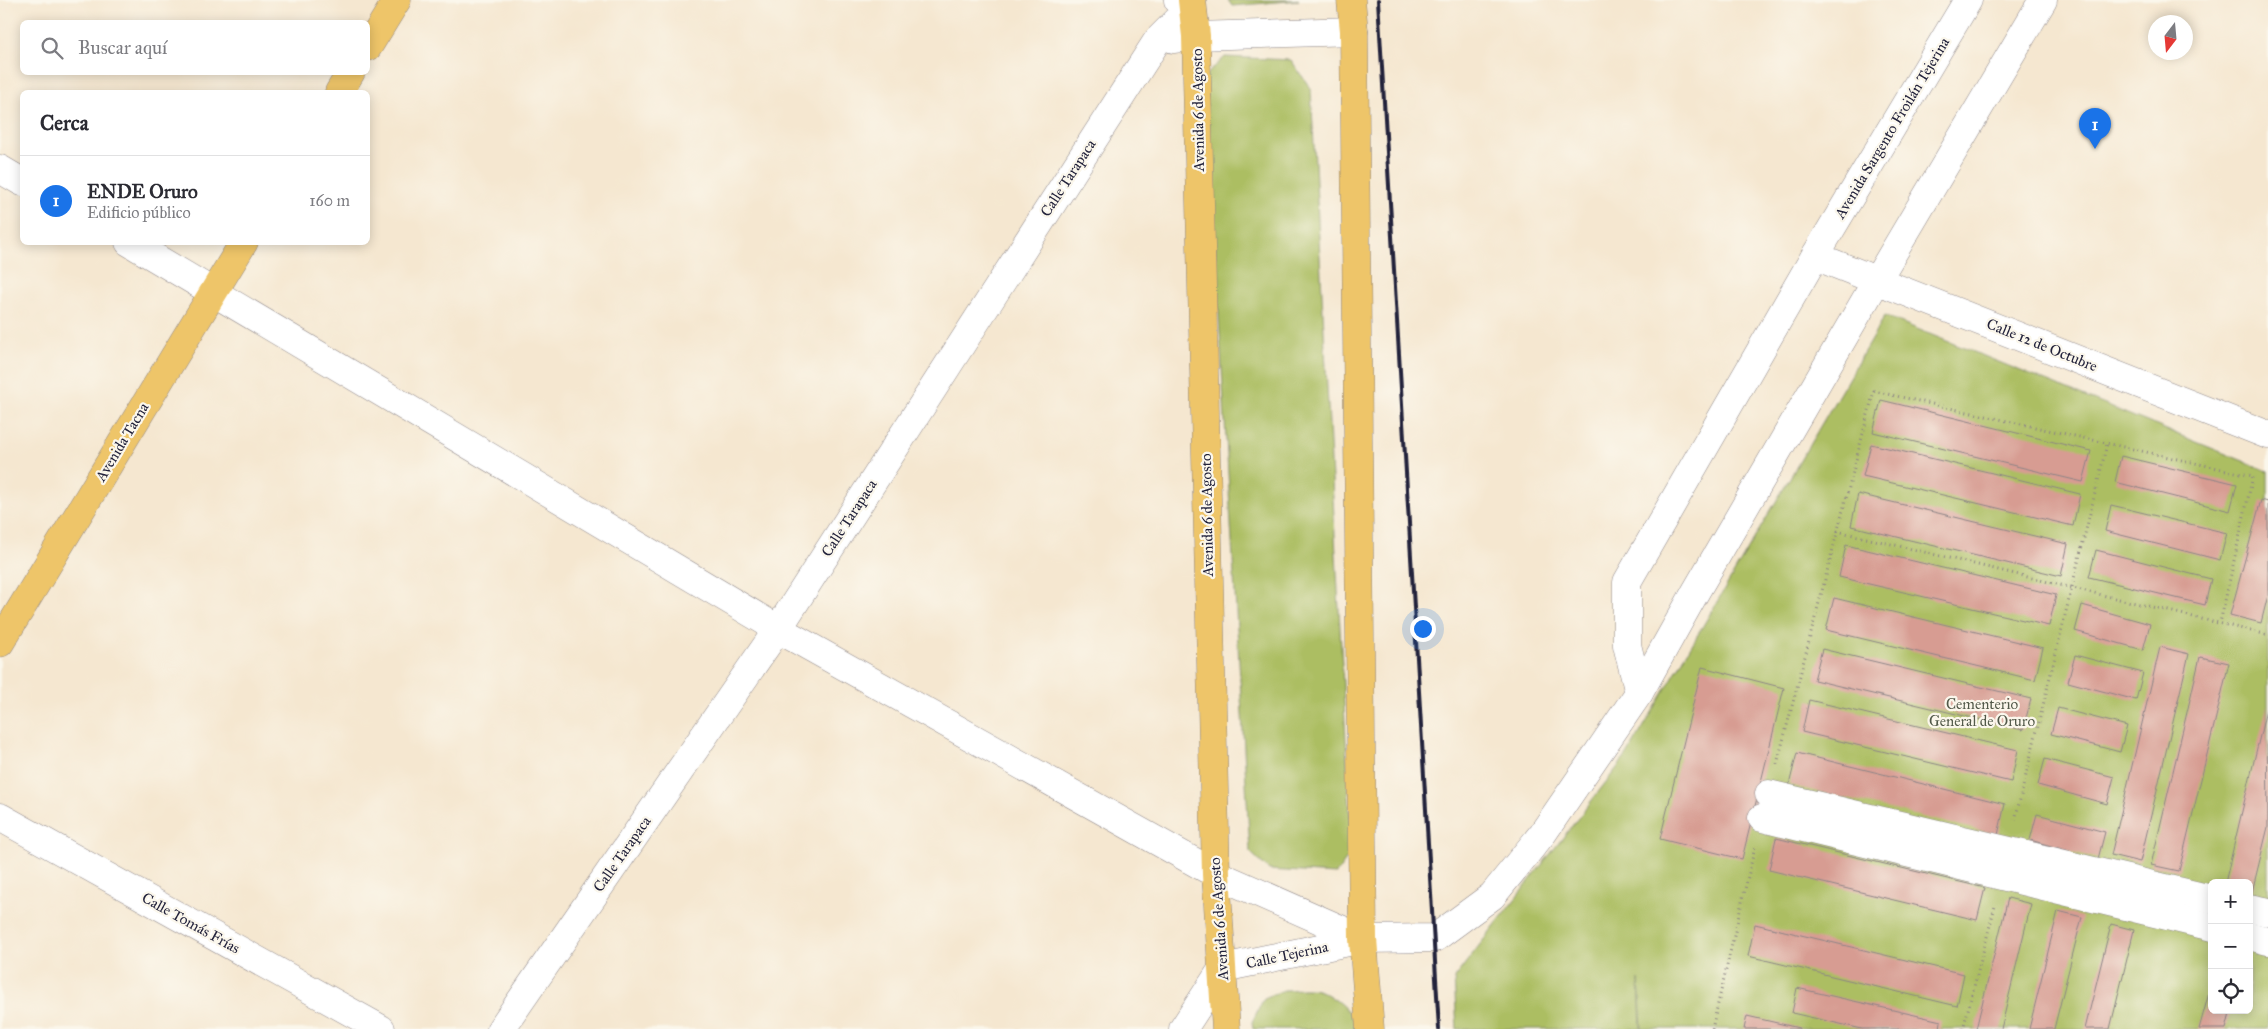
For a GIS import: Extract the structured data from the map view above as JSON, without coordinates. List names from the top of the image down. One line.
{"streets":{"main road":["Avenida 6 de Agosto","Avenida Tacna"],"street":["Avenida Sargento Froilán Tejerina","Calle Tarapaca","Calle 12 de Octubre","Calle Tomás Frías","Calle Tejerina"]},"crossings":[["Avenida 6 de Agosto","Calle Tarapaca"],["Avenida 6 de Agosto","Calle Tejerina"],["Avenida Sargento Froilán Tejerina","Calle 12 de Octubre"]],"parks":["Cementerio General de Oruro"],"north":"bottom","page":{"search":"Buscar aquí","heading":"Cerca","pins":"1","list":[{"mark":"1","name":"ENDE Oruro","note":"Edificio público","value":"160 m"}],"map_buttons":["+","−"]}}
